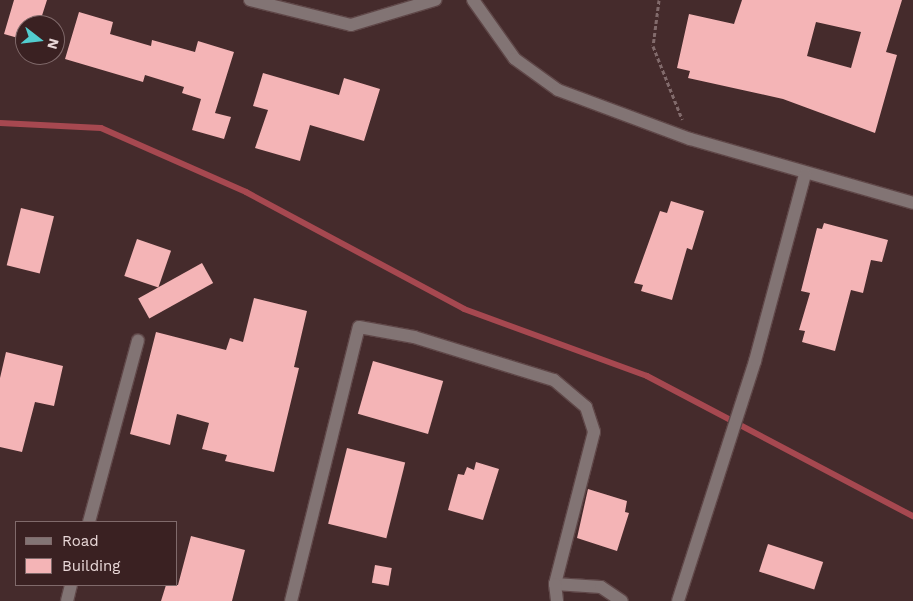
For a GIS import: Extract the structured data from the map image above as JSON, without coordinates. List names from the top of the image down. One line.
{"legend":["Road","Building"],"north":"right"}
